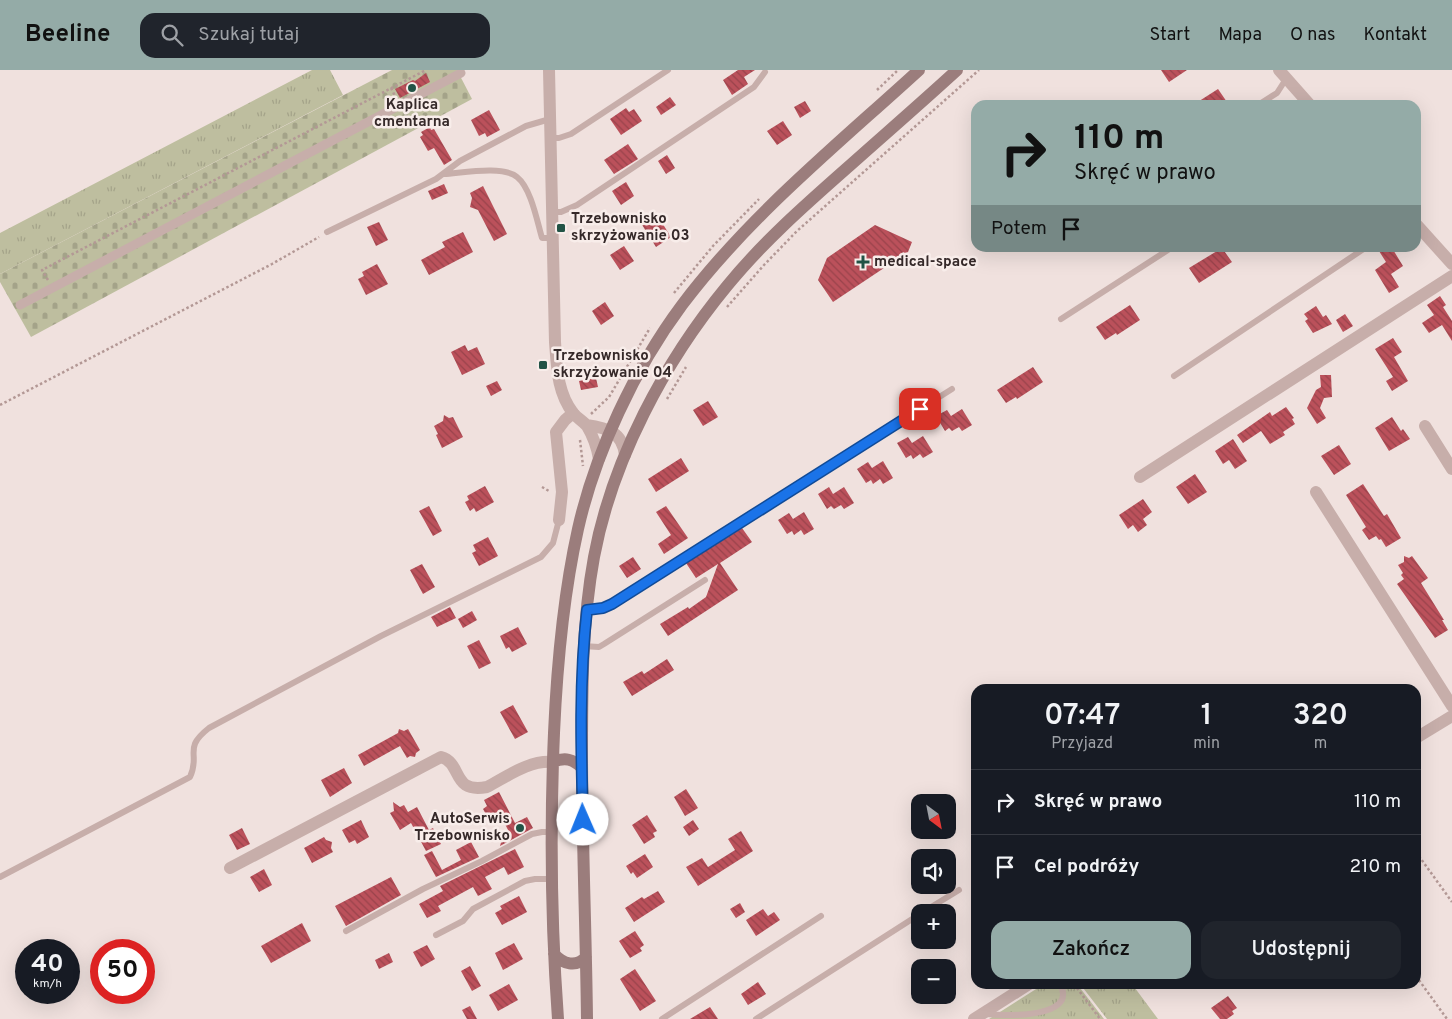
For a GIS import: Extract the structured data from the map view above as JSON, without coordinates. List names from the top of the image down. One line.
{"places":{"other":["Kaplica cmentarna","AutoSerwis Trzebownisko"],"transit":["Trzebownisko skrzyżowanie 03","Trzebownisko skrzyżowanie 04"],"health":["medical-space"]},"north":"bottom right","page":{"header":"Beeline","search":"Szukaj tutaj","nav":["Start","Mapa","O nas","Kontakt"],"turn":["110 m","Skręć w prawo"],"then":"Potem","eta":["07:47","Przyjazd","1","min","320","m"],"list":[{"name":"Skręć w prawo","value":"110 m"},{"name":"Cel podróży","value":"210 m"}],"map_buttons":["+","−"],"buttons":["Zakończ","Udostępnij"],"speed":"40 km/h","limit":"50"}}
